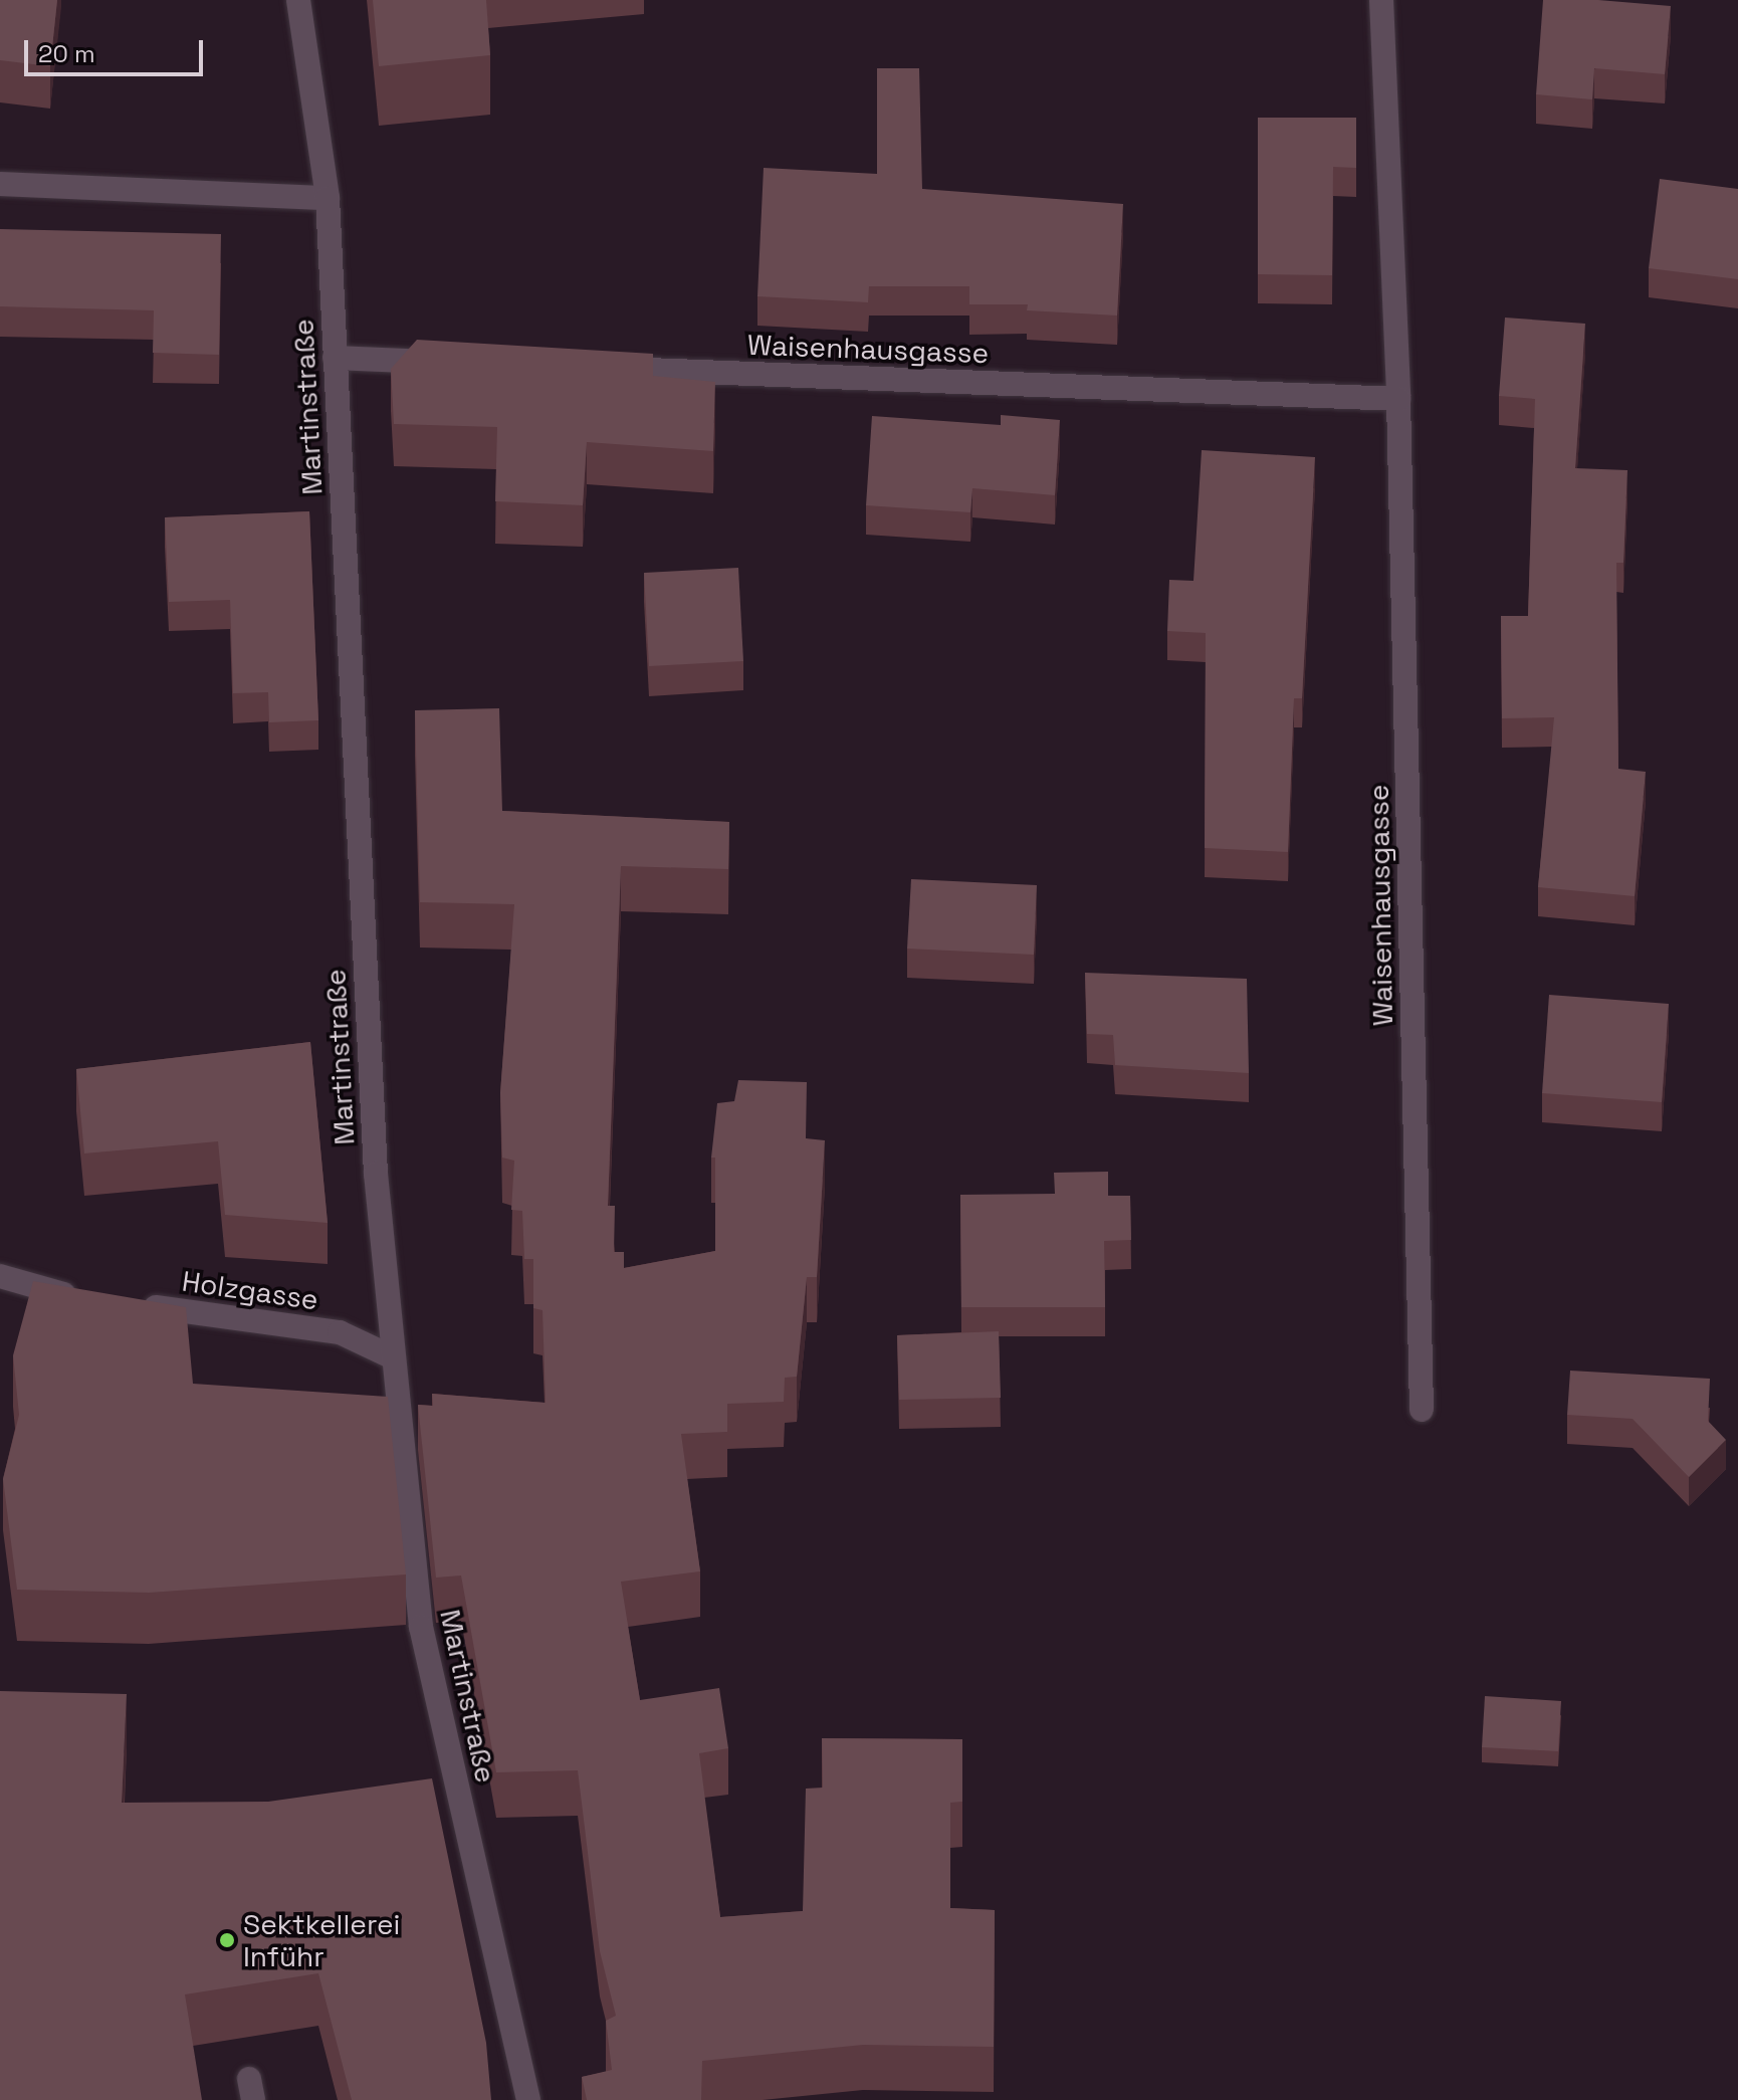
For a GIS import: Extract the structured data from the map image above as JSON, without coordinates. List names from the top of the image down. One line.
{"streets":{"street":["Waisenhausgasse","Martinstraße","Holzgasse"]},"crossings":[["Martinstraße","Holzgasse"]],"places":["Sektkellerei Inführ"],"scale_bar":"20 m"}
